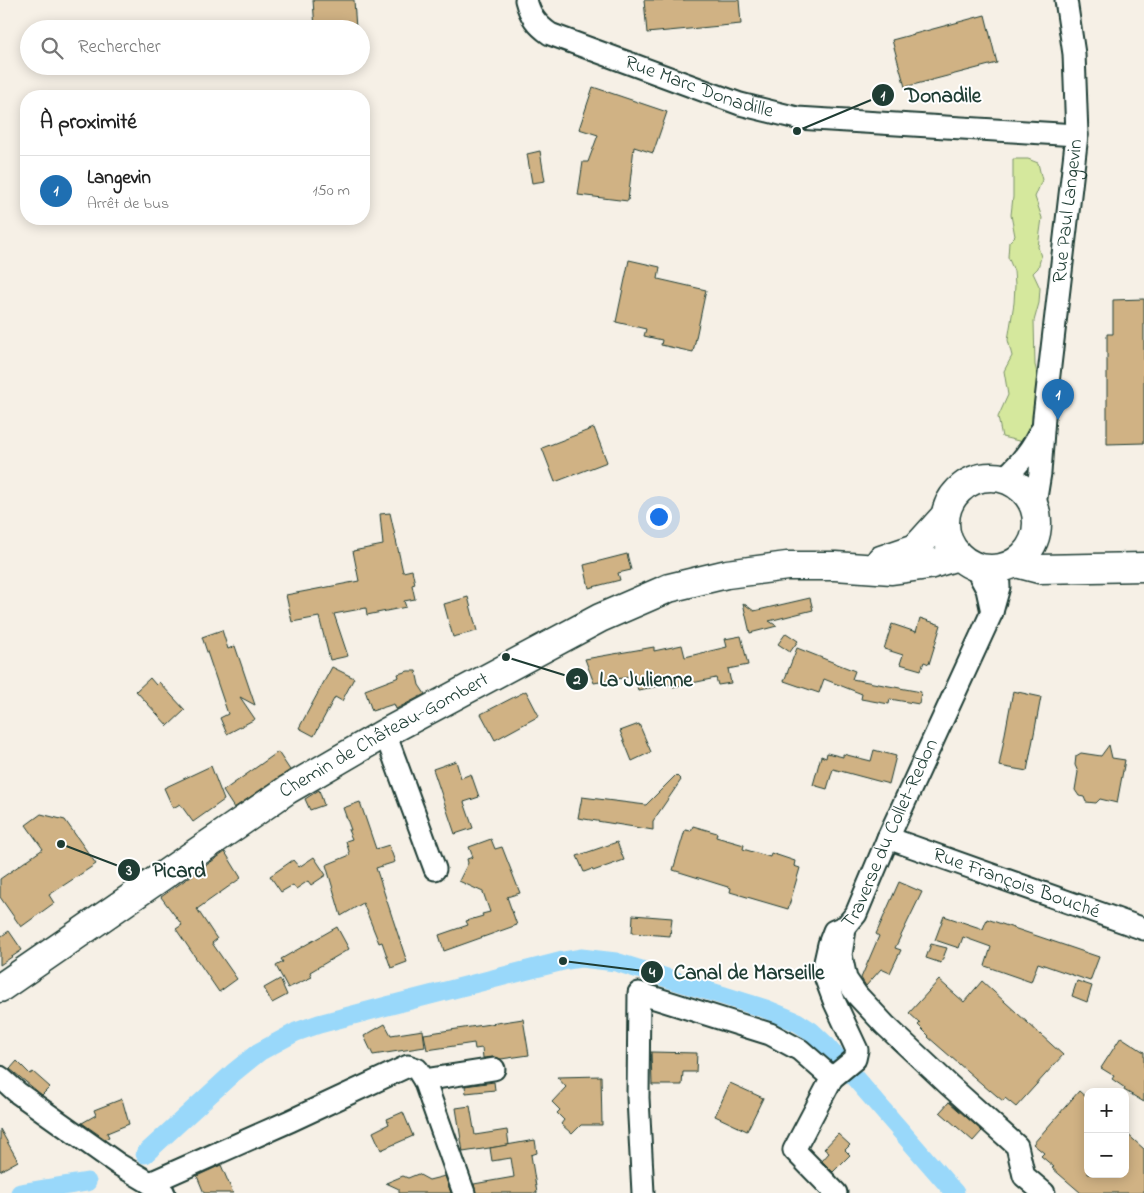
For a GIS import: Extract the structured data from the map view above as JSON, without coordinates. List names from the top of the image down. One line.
{"streets":{"street":["Rue Marc Donadille","Rue Paul Langevin","Chemin de Château-Gombert","Traverse du Collet-Redon","Rue François Bouché"]},"crossings":[["Rue Marc Donadille","Rue Paul Langevin"],["Rue Paul Langevin","Chemin de Château-Gombert"],["Rue Paul Langevin","Traverse du Collet-Redon"],["Chemin de Château-Gombert","Traverse du Collet-Redon"],["Traverse du Collet-Redon","Rue François Bouché"]],"places":["Donadile","La Julienne","Picard","Canal de Marseille"],"page":{"search":"Rechercher","heading":"À proximité","list":[{"mark":"1","name":"Langevin","note":"Arrêt de bus","value":"150 m"}],"pins":"1","map_buttons":["+","−"]}}
